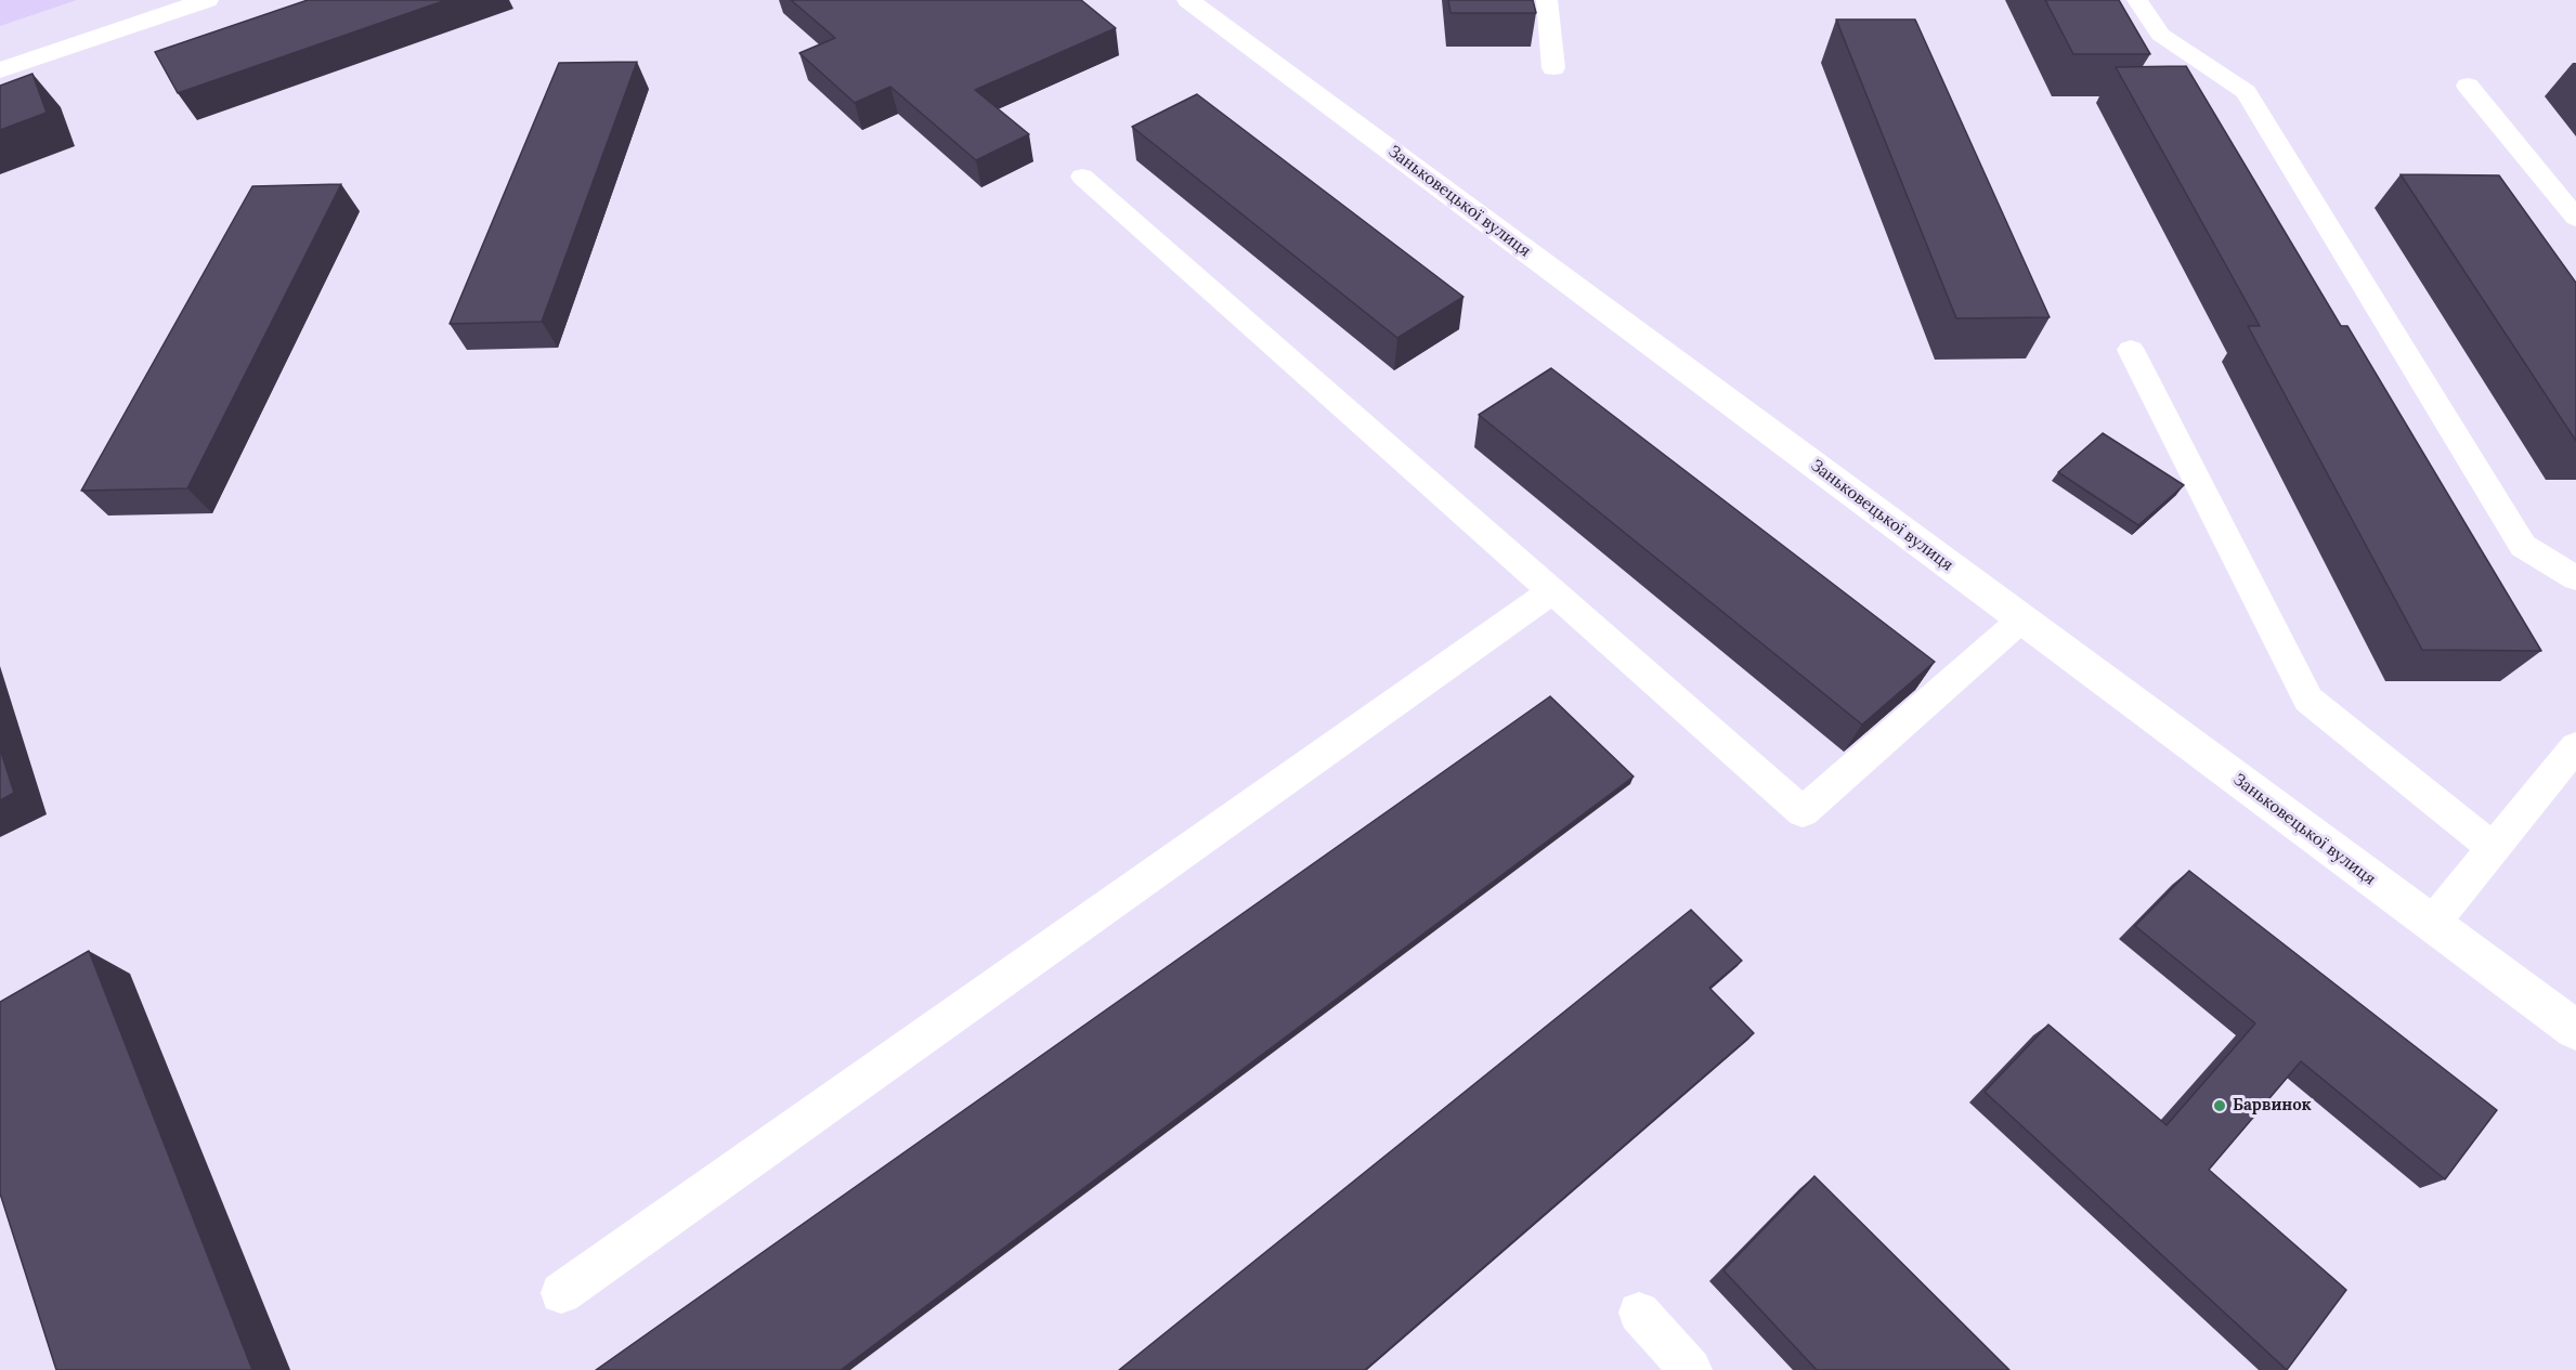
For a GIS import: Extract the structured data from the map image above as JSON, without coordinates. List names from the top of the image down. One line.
{"streets":{"street":["Заньковецької вулиця"]},"places":["Барвинок"]}
